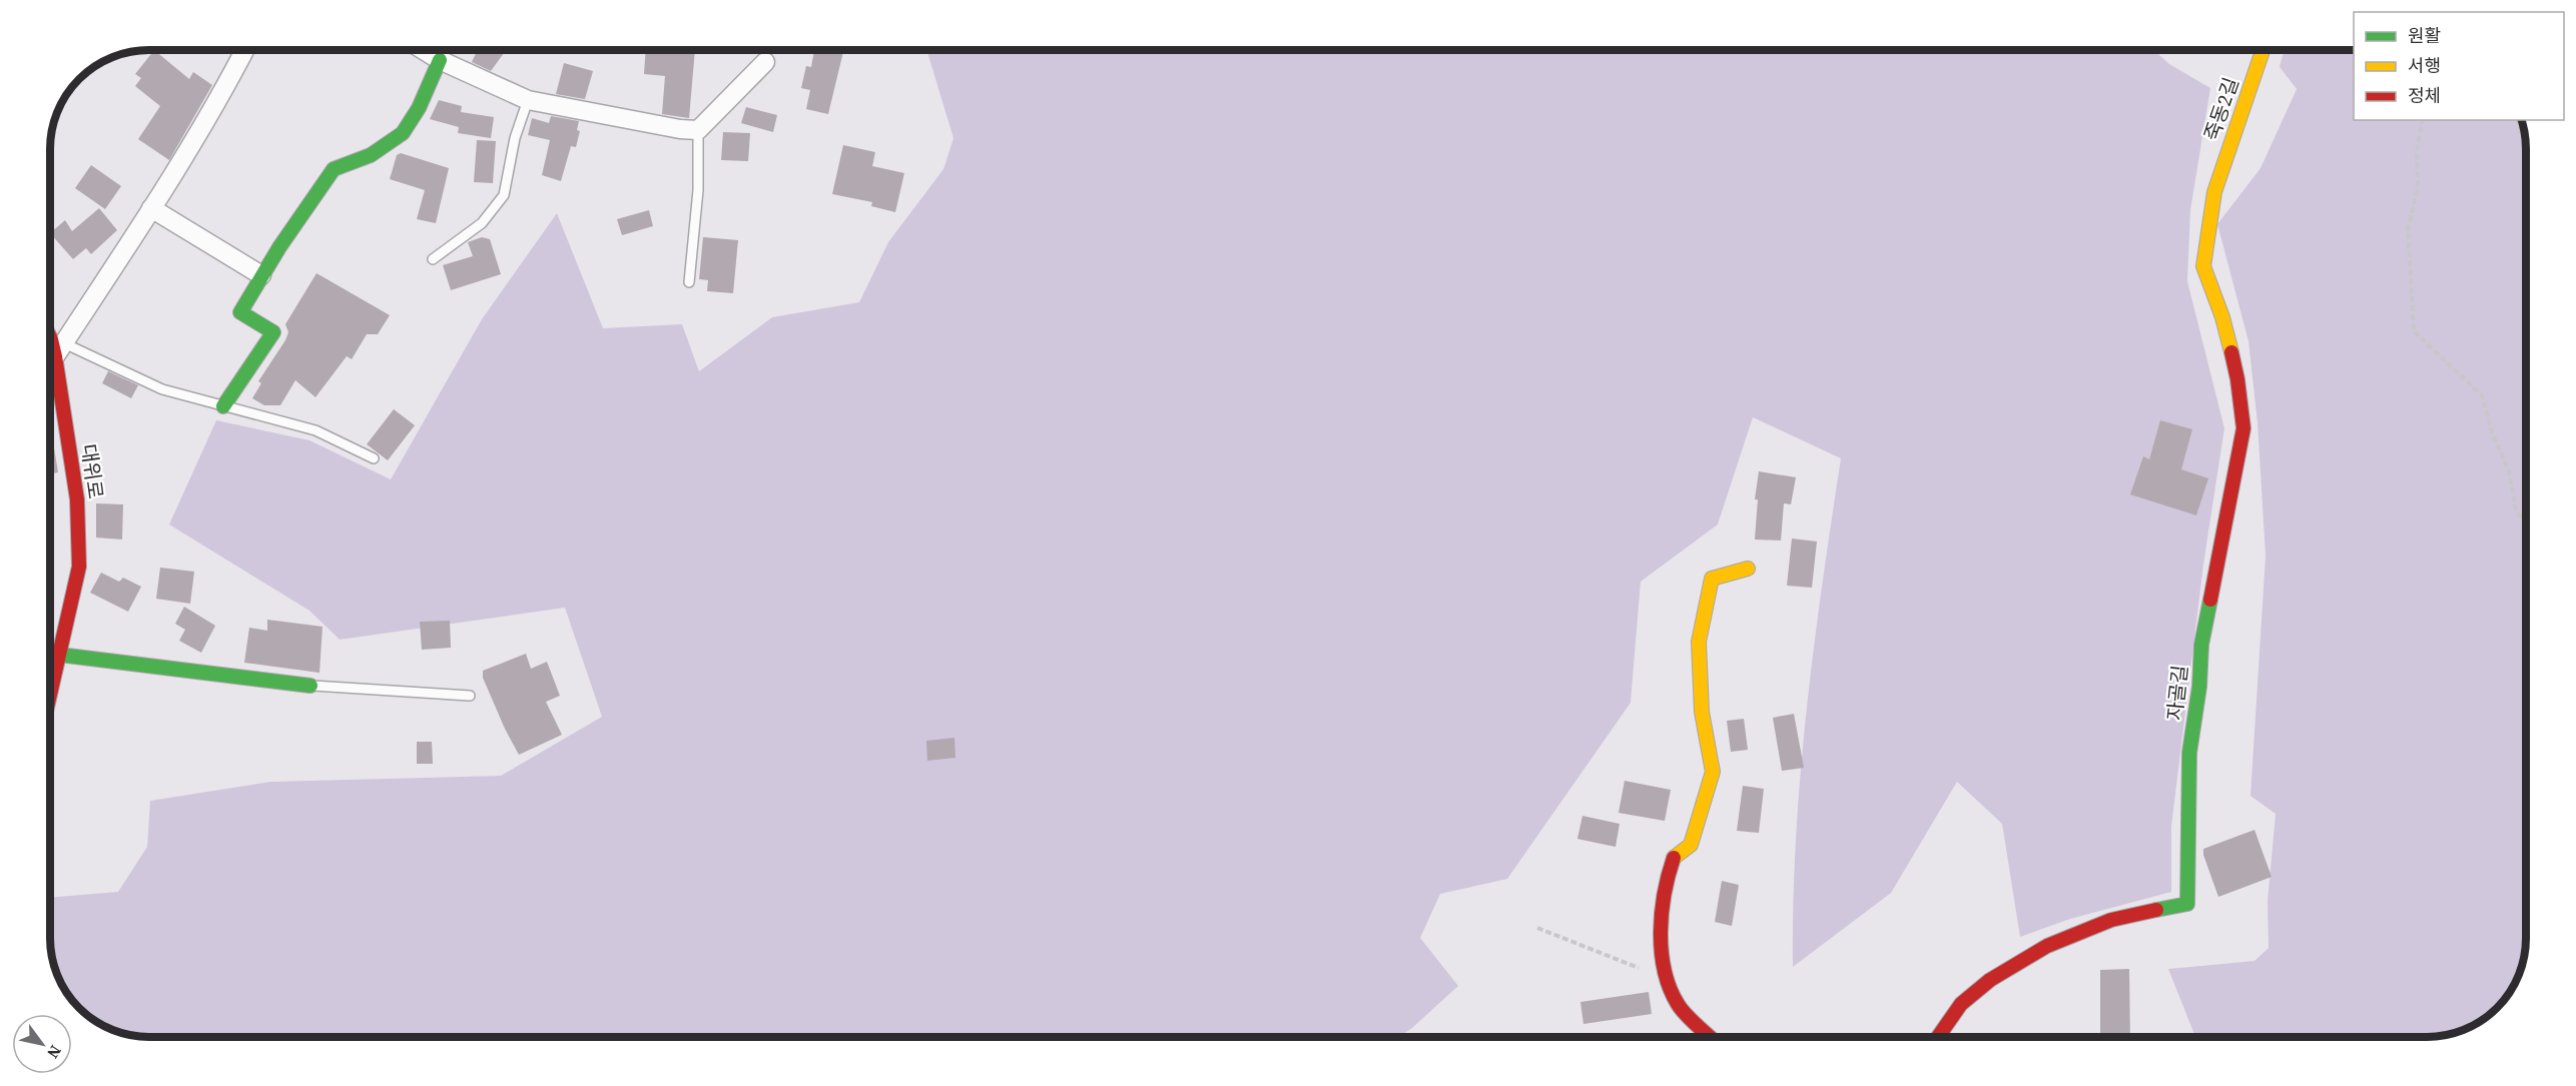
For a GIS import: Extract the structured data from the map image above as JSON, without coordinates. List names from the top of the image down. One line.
{"streets":{"street":["죽동2길","대위로","자골길"]},"crossings":[["죽동2길","자골길"]],"legend":["원활","서행","정체"],"north":"bottom right"}
